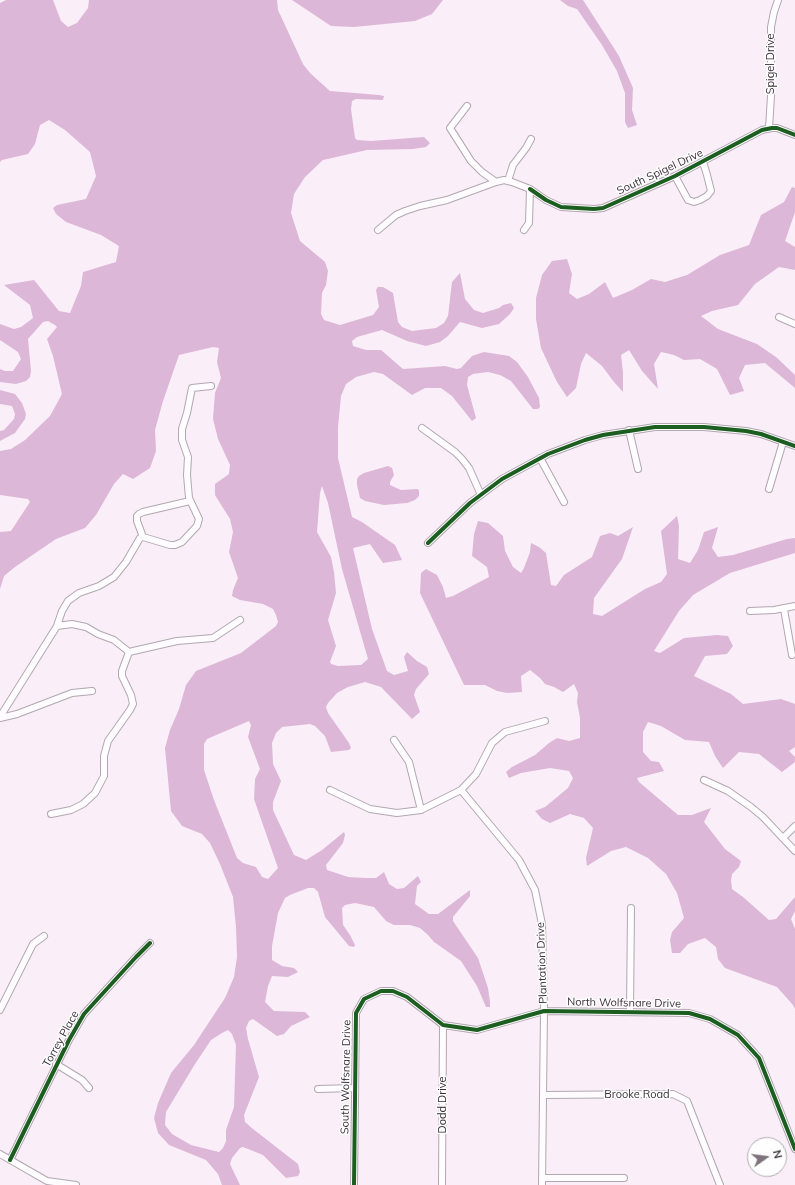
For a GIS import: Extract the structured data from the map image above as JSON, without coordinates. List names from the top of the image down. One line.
{"streets":{"street":["Spigel Drive","South Spigel Drive","Plantation Drive","North Wolfsnare Drive","Torrey Place","South Wolfsnare Drive","Brooke Road","Dodd Drive"]},"crossings":[["Spigel Drive","South Spigel Drive"],["Plantation Drive","North Wolfsnare Drive"],["Plantation Drive","South Wolfsnare Drive"],["Plantation Drive","Brooke Road"],["North Wolfsnare Drive","South Wolfsnare Drive"],["South Wolfsnare Drive","Dodd Drive"]],"north":"right"}
